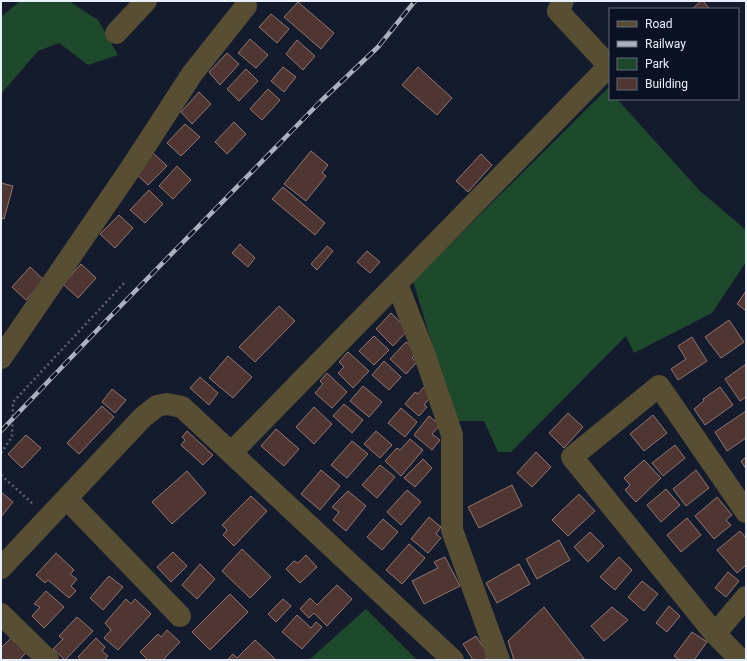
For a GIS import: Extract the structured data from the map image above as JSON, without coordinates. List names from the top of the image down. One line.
{"legend":["Road","Railway","Park","Building"]}
